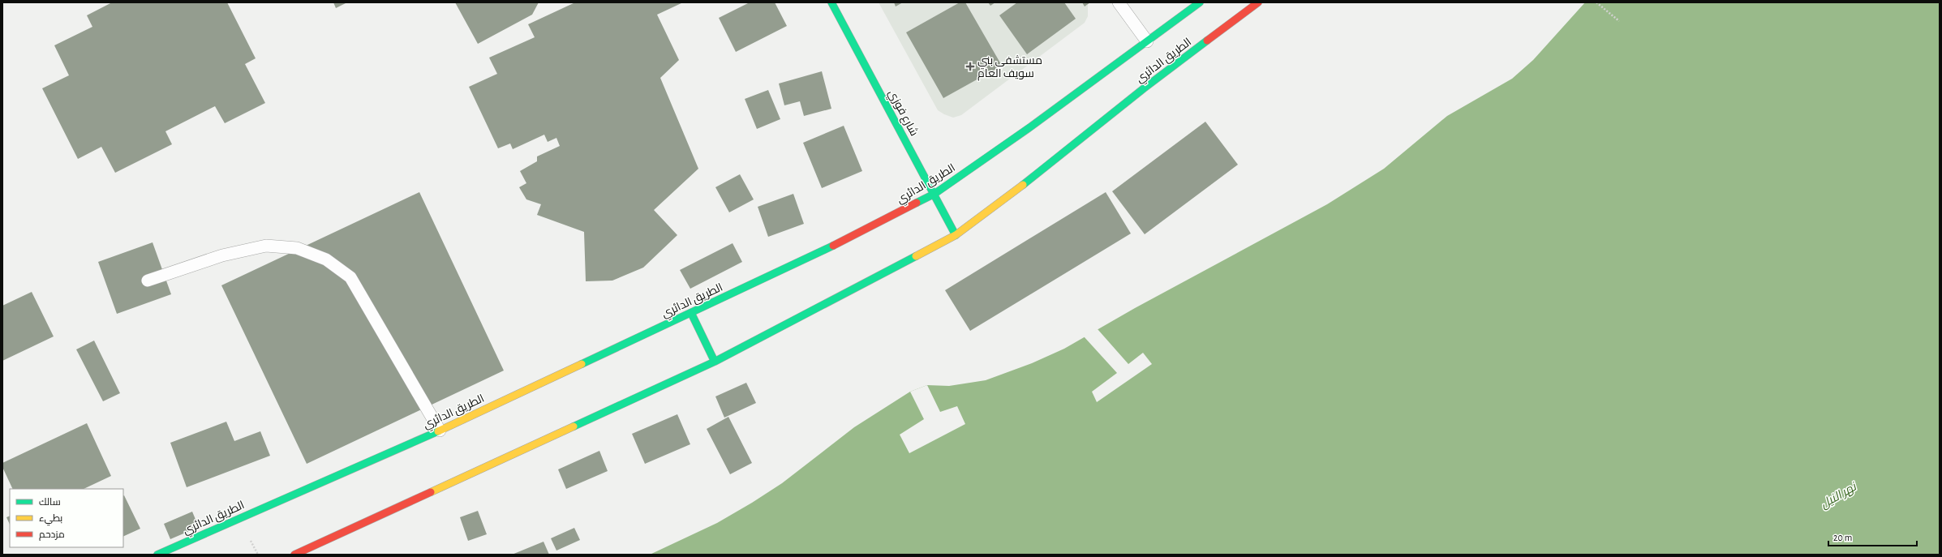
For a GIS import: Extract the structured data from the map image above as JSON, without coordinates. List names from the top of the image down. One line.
{"streets":{"main road":["الطريق الدائري","شارع فوزي"]},"crossings":[["الطريق الدائري","شارع فوزي"]],"water":["نهر النيل"],"places":{"health":["مستشفي بني سويف العام"]},"legend":["سالك","بطيء","مزدحم"],"scale_bar":"20 m"}
